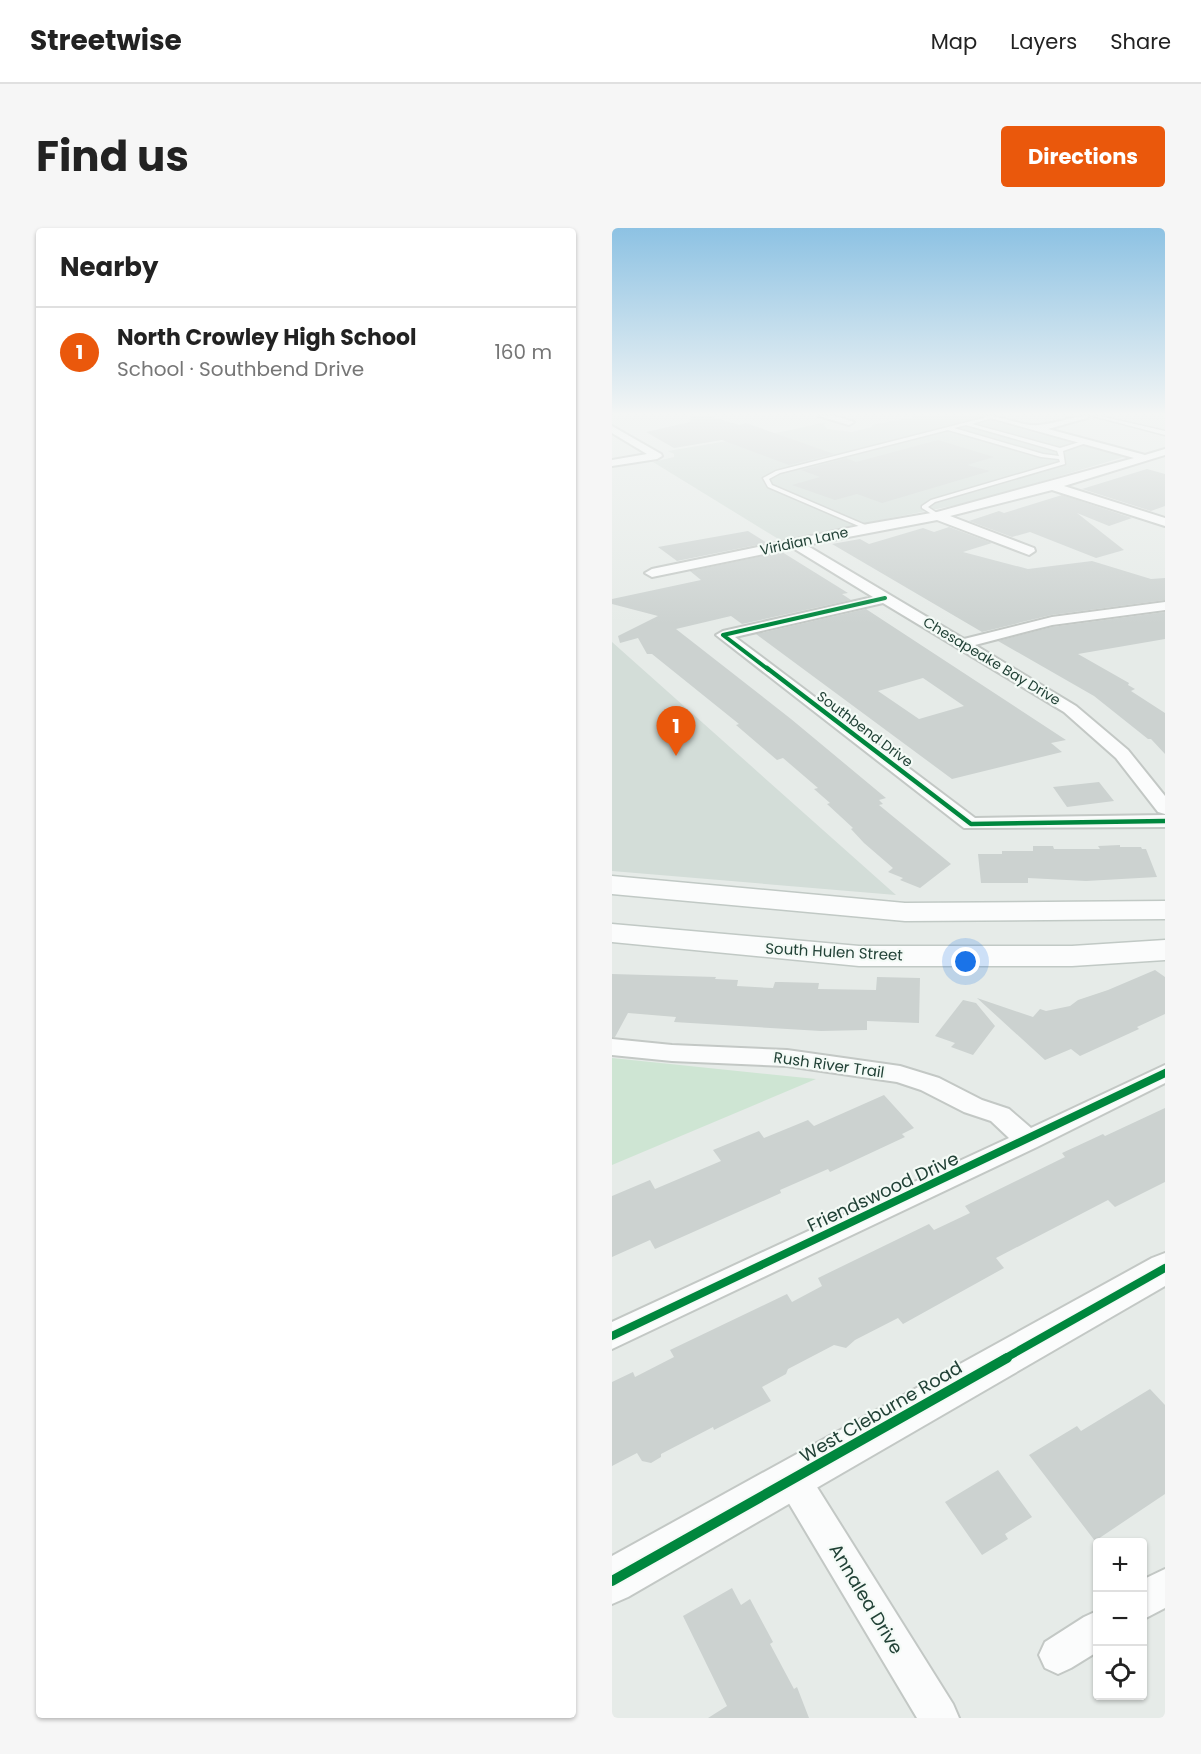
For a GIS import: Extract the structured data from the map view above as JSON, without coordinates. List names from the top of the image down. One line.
{"streets":{"main road":["South Hulen Street"],"street":["Viridian Lane","Chesapeake Bay Drive","Southbend Drive","Rush River Trail","Friendswood Drive","West Cleburne Road","Annalea Drive"]},"crossings":[["Viridian Lane","Chesapeake Bay Drive"],["Chesapeake Bay Drive","Southbend Drive"],["Rush River Trail","Friendswood Drive"],["West Cleburne Road","Annalea Drive"]],"page":{"header":"Streetwise","nav":["Map","Layers","Share"],"title":"Find us","buttons":"Directions","heading":"Nearby","list":[{"mark":"1","name":"North Crowley High School","note":"School · Southbend Drive","value":"160 m"}],"pins":"1","map_buttons":["+","−"]}}
